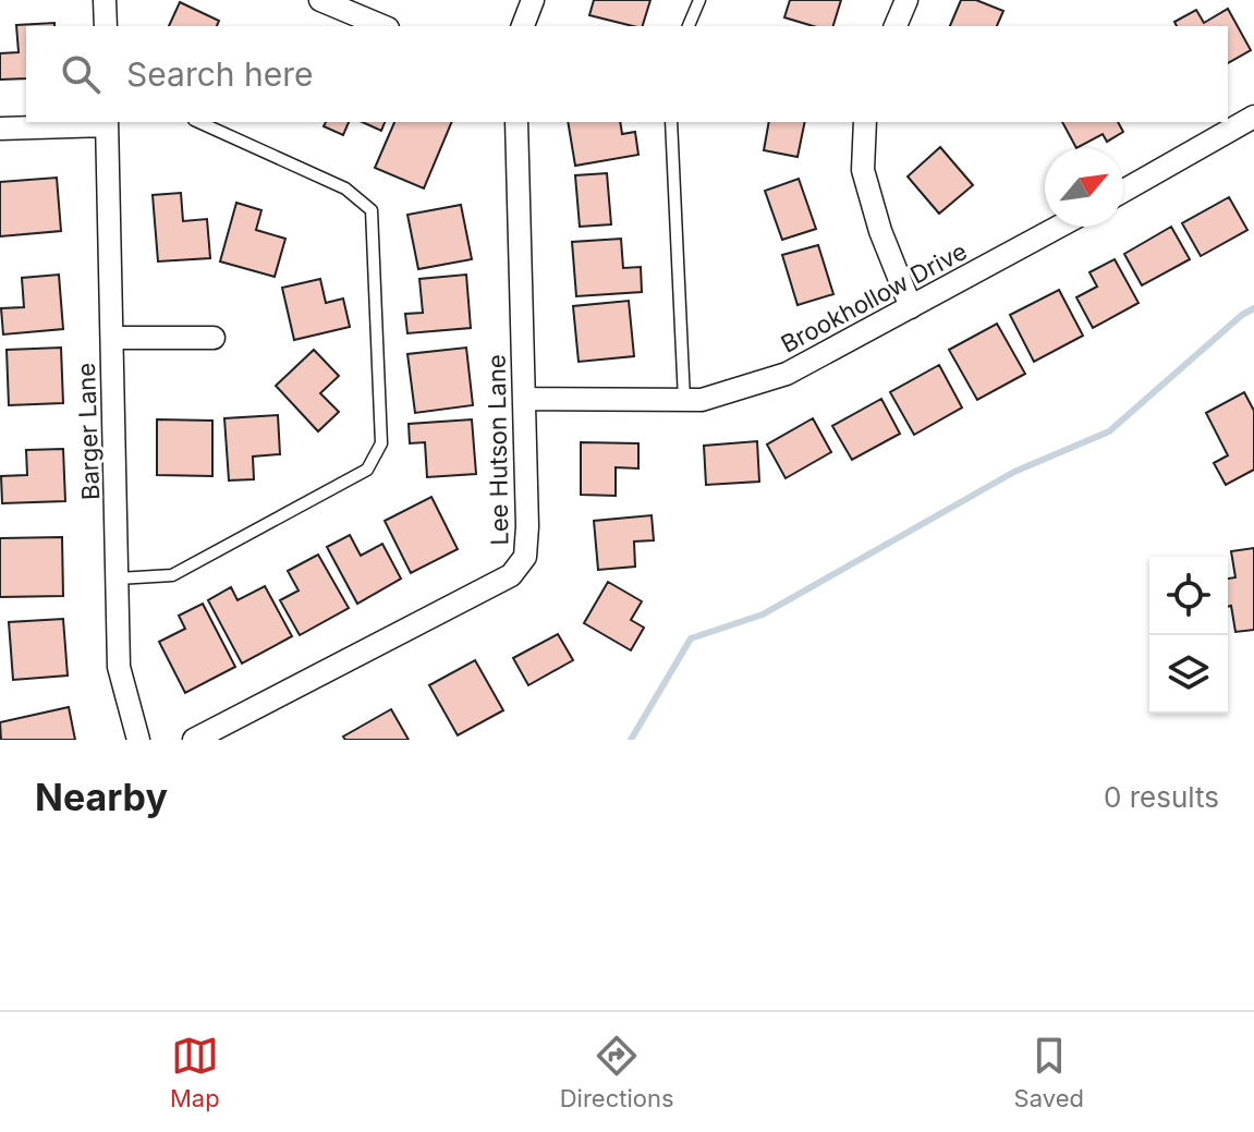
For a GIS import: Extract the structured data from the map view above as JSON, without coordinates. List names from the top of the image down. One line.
{"streets":{"street":["Brookhollow Drive","Barger Lane","Lee Hutson Lane"]},"crossings":[["Brookhollow Drive","Lee Hutson Lane"]],"north":"top right","page":{"search":"Search here","heading":["Nearby","0 results"],"nav":["Map","Directions","Saved"]}}
